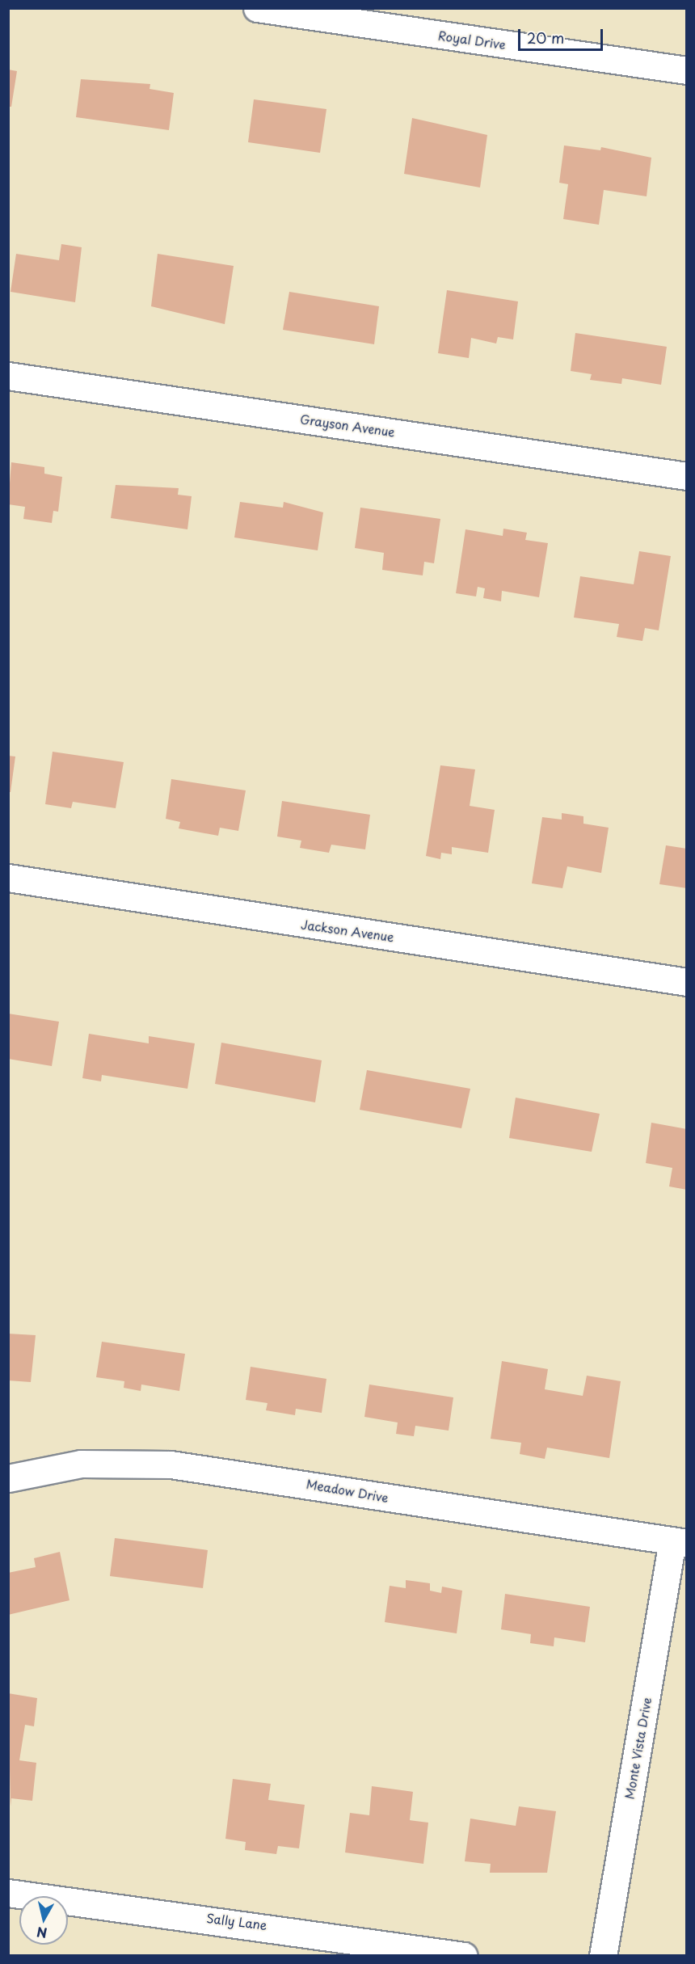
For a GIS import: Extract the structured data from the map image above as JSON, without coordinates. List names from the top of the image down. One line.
{"streets":{"street":["Royal Drive","Grayson Avenue","Jackson Avenue","Meadow Drive","Monte Vista Drive","Sally Lane"]},"crossings":[["Meadow Drive","Monte Vista Drive"]],"scale_bar":"20 m","north":"bottom"}
